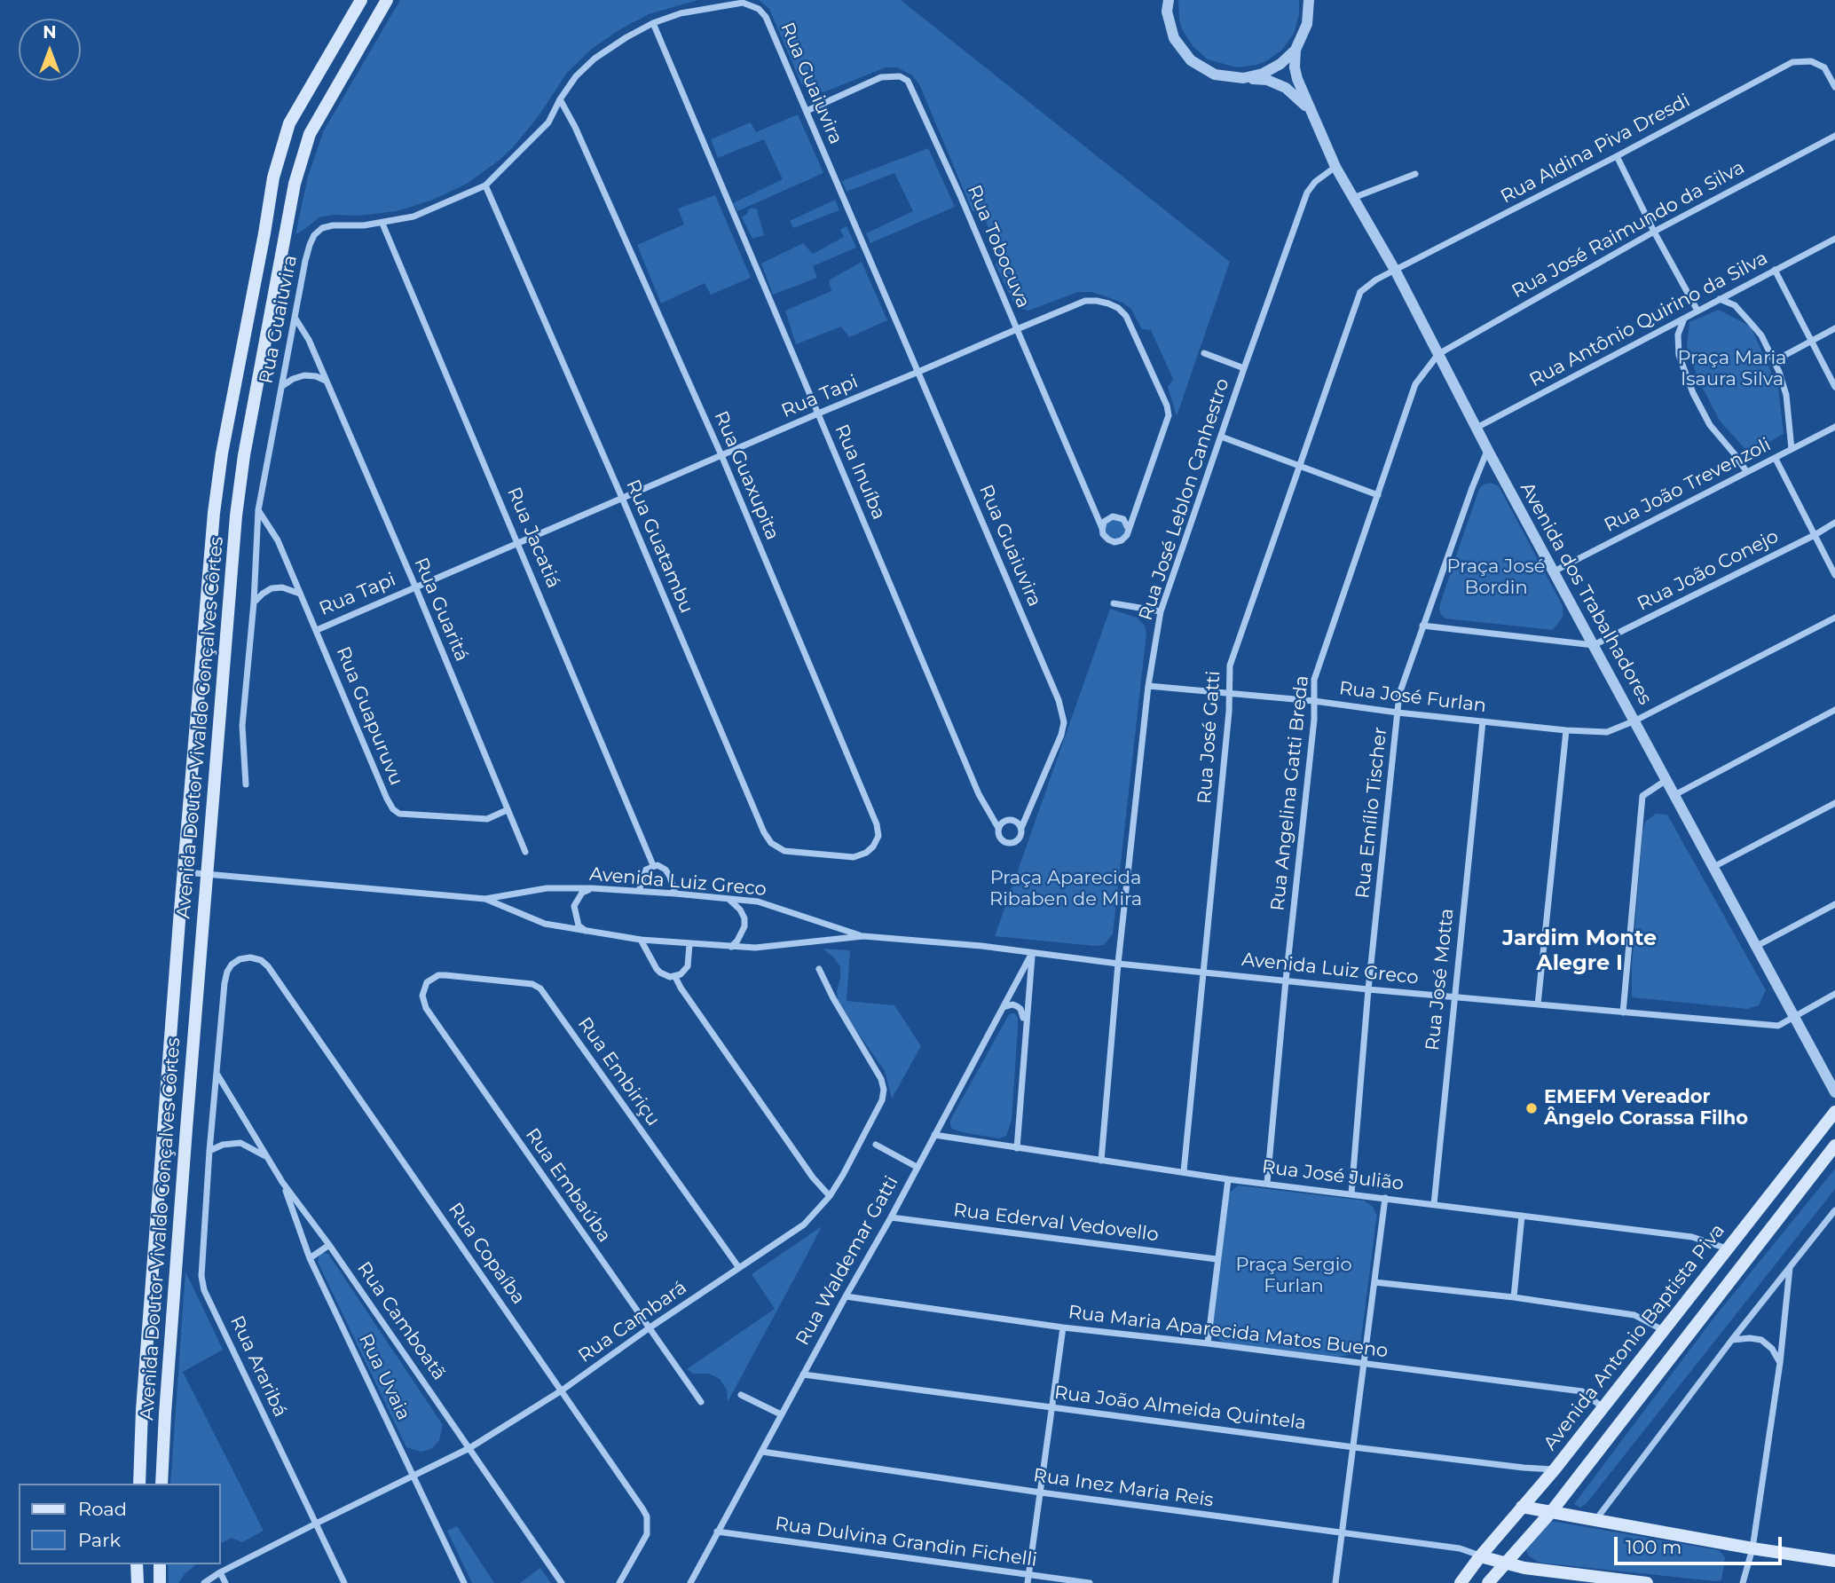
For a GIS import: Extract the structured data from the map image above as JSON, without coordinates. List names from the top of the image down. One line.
{"streets":{"main road":["Avenida Doutor Vivaldo Gonçalves Côrtes","Avenida Antonio Baptista Piva"],"street":["Rua Guaiuvira","Rua Aldina Piva Dresdi","Rua José Raimundo da Silva","Rua Tobocuva","Rua Antônio Quirino da Silva","Rua Tapi","Rua Inuíba","Rua Guaxupita","Rua João Trevenzoli","Rua José Leblon Canhestro","Rua Jacatiá","Rua Guatambu","Rua João Conejo","Avenida dos Trabalhadores","Rua Guaritá","Rua José Furlan","Rua Guapuruvu","Rua José Gatti","Rua Angelina Gatti Breda","Rua Emílio Tischer","Avenida Luiz Greco","Rua José Motta","Rua Embiriçu","Rua José Julião","Rua Embaúba","Rua Ederval Vedovello","Rua Copaíba","Rua Waldemar Gatti","Rua Camboatã","Rua Cambará","Rua Maria Aparecida Matos Bueno","Rua Araribá","Rua Uvaia","Rua João Almeida Quintela","Rua Inez Maria Reis","Rua Dulvina Grandin Fichelli"]},"crossings":[["Rua Guaiuvira","Rua Tobocuva"],["Rua Guaiuvira","Rua Tapi"],["Rua Guaiuvira","Rua Inuíba"],["Rua Guaiuvira","Rua Guaxupita"],["Rua Guaiuvira","Rua Jacatiá"],["Rua Guaiuvira","Rua Guatambu"],["Rua Guaiuvira","Rua Guaritá"],["Rua Guaiuvira","Rua Guapuruvu"],["Rua Aldina Piva Dresdi","Avenida dos Trabalhadores"],["Rua Aldina Piva Dresdi","Rua José Gatti"],["Rua José Raimundo da Silva","Avenida dos Trabalhadores"],["Rua José Raimundo da Silva","Rua Angelina Gatti Breda"],["Rua Tobocuva","Rua Tapi"],["Rua Antônio Quirino da Silva","Avenida dos Trabalhadores"],["Rua Tapi","Rua Inuíba"],["Rua Tapi","Rua Guaxupita"],["Rua Tapi","Rua Jacatiá"],["Rua Tapi","Rua Guatambu"],["Rua Tapi","Rua Guaritá"],["Rua Tapi","Rua Guapuruvu"],["Rua Guaxupita","Rua Guatambu"],["Rua João Trevenzoli","Avenida dos Trabalhadores"],["Rua José Leblon Canhestro","Avenida dos Trabalhadores"],["Rua José Leblon Canhestro","Rua José Furlan"],["Rua José Leblon Canhestro","Avenida Luiz Greco"],["Rua José Leblon Canhestro","Rua José Julião"],["Rua João Conejo","Avenida dos Trabalhadores"],["Avenida dos Trabalhadores","Rua José Furlan"],["Avenida dos Trabalhadores","Rua José Gatti"],["Avenida dos Trabalhadores","Rua Angelina Gatti Breda"],["Avenida dos Trabalhadores","Rua Emílio Tischer"],["Avenida dos Trabalhadores","Avenida Luiz Greco"],["Rua Guaritá","Rua Guapuruvu"],["Rua José Furlan","Rua José Gatti"],["Rua José Furlan","Rua Angelina Gatti Breda"],["Rua José Furlan","Rua Emílio Tischer"],["Rua José Furlan","Rua José Motta"],["Avenida Doutor Vivaldo Gonçalves Côrtes","Avenida Luiz Greco"],["Rua José Gatti","Avenida Luiz Greco"],["Rua José Gatti","Rua José Julião"],["Rua Angelina Gatti Breda","Avenida Luiz Greco"],["Rua Angelina Gatti Breda","Rua José Julião"],["Rua Emílio Tischer","Avenida Luiz Greco"],["Rua Emílio Tischer","Rua José Julião"],["Avenida Luiz Greco","Rua José Motta"],["Avenida Luiz Greco","Rua Waldemar Gatti"],["Rua José Motta","Rua José Julião"],["Rua Embiriçu","Rua Embaúba"],["Rua Embiriçu","Rua Cambará"],["Rua José Julião","Rua Waldemar Gatti"],["Rua José Julião","Avenida Antonio Baptista Piva"],["Rua Embaúba","Rua Cambará"],["Rua Ederval Vedovello","Rua Waldemar Gatti"],["Rua Copaíba","Rua Cambará"],["Rua Copaíba","Rua Araribá"],["Rua Waldemar Gatti","Rua Maria Aparecida Matos Bueno"],["Rua Waldemar Gatti","Rua João Almeida Quintela"],["Rua Waldemar Gatti","Rua Inez Maria Reis"],["Rua Waldemar Gatti","Rua Dulvina Grandin Fichelli"],["Rua Camboatã","Rua Cambará"],["Rua Camboatã","Rua Araribá"],["Rua Camboatã","Rua Uvaia"],["Rua Cambará","Rua Araribá"],["Rua Cambará","Rua Uvaia"],["Rua Maria Aparecida Matos Bueno","Avenida Antonio Baptista Piva"],["Avenida Antonio Baptista Piva","Rua João Almeida Quintela"],["Avenida Antonio Baptista Piva","Rua Inez Maria Reis"]],"districts":["Jardim Monte Alegre I"],"parks":["Praça Maria Isaura Silva","Praça José Bordin","Praça Aparecida Ribaben de Mira","Praça Sergio Furlan"],"places":["EMEFM Vereador Ângelo Corassa Filho"],"legend":["Road","Park"],"scale_bar":"100 m","north":"top"}
